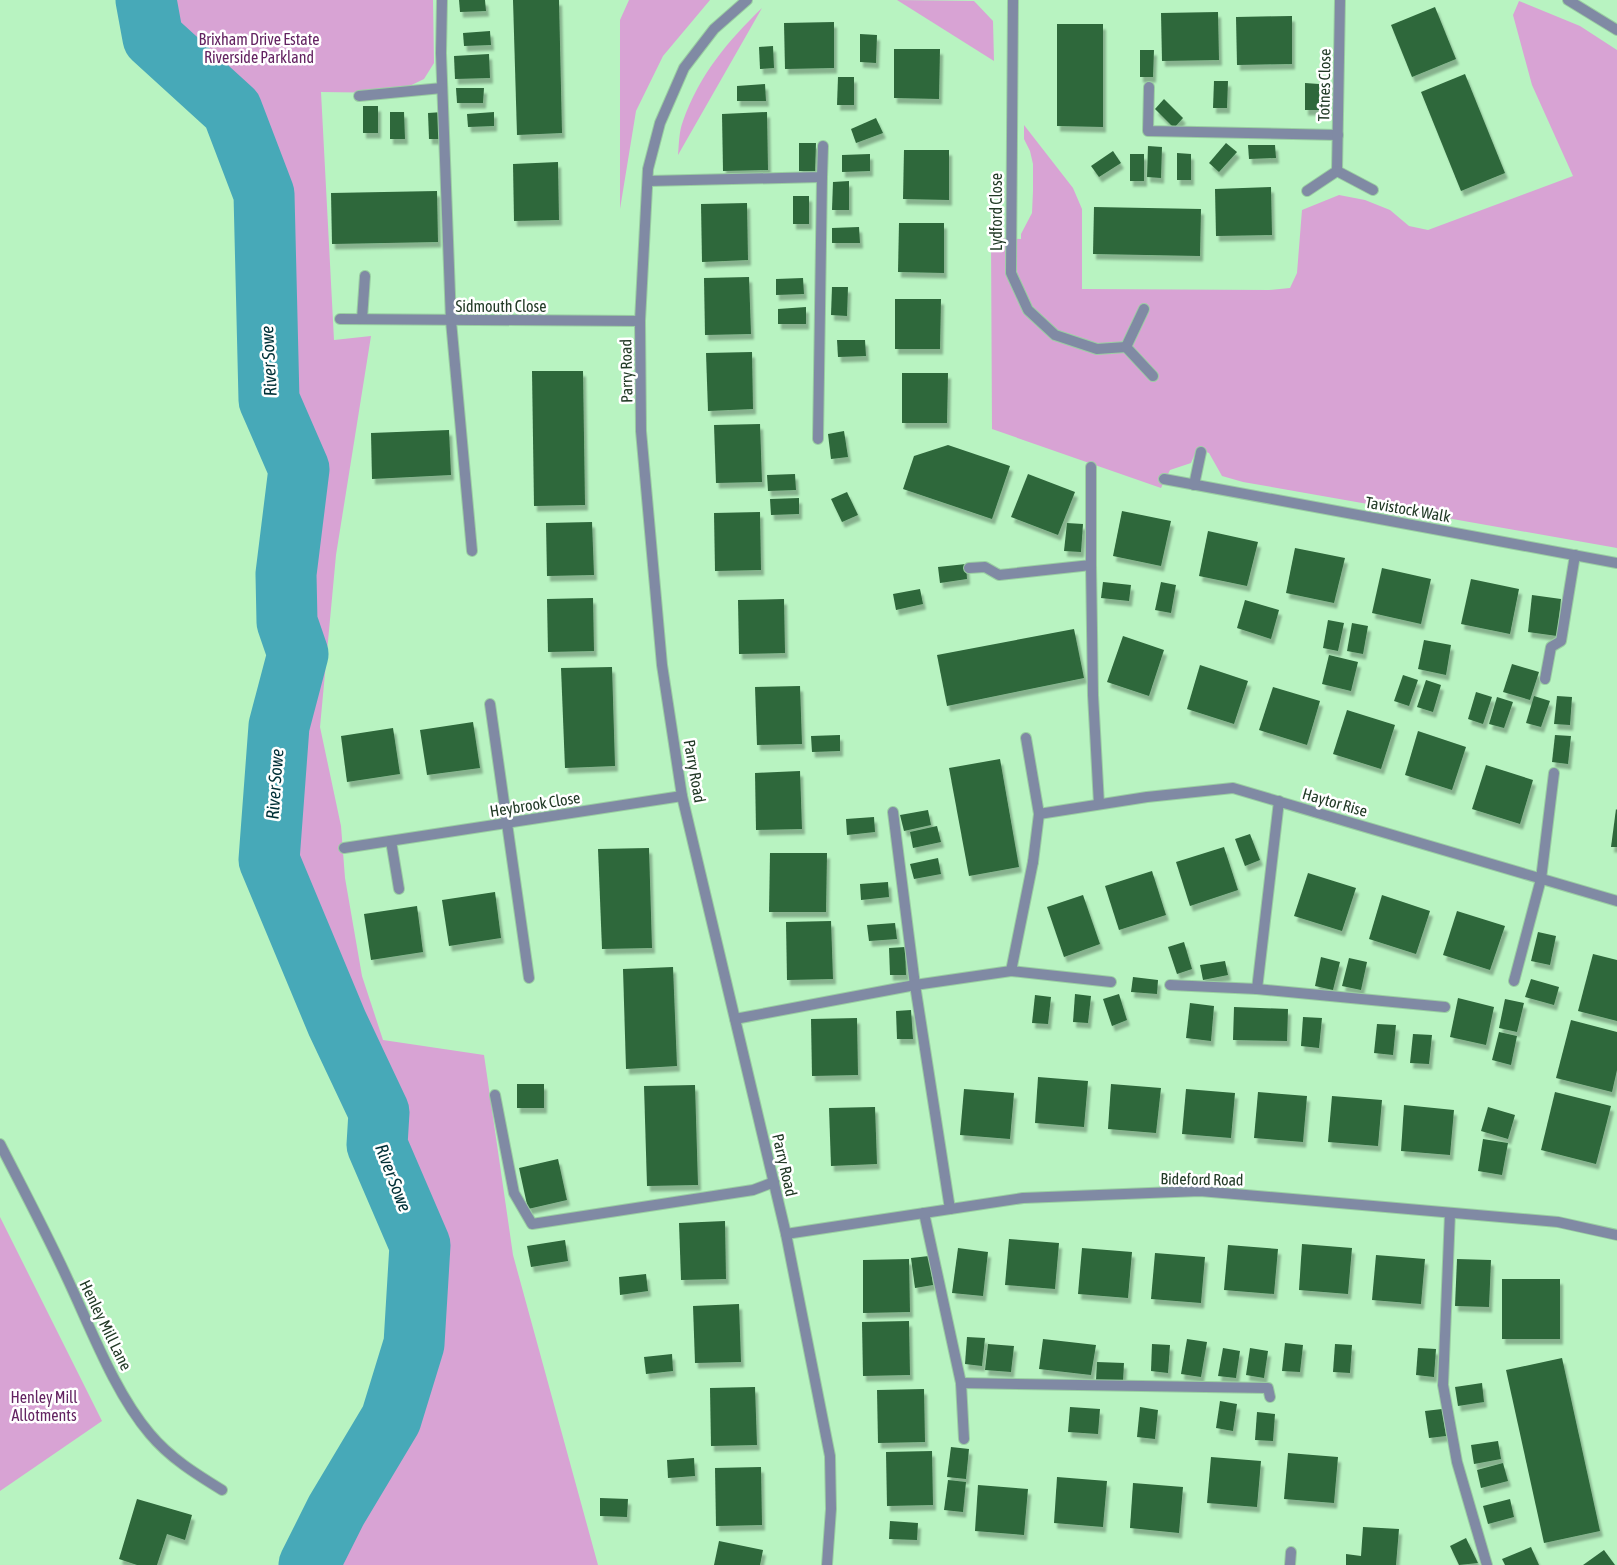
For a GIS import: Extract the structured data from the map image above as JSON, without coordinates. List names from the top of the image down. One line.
{"streets":{"street":["Totnes Close","Lydford Close","Sidmouth Close","Parry Road","Tavistock Walk","Haytor Rise","Heybrook Close","Bideford Road","Henley Mill Lane"]},"crossings":[["Sidmouth Close","Parry Road"],["Parry Road","Heybrook Close"],["Parry Road","Bideford Road"]],"water":["River Sowe"],"parks":["Brixham Drive Estate Riverside Parkland","Henley Mill Allotments"]}
